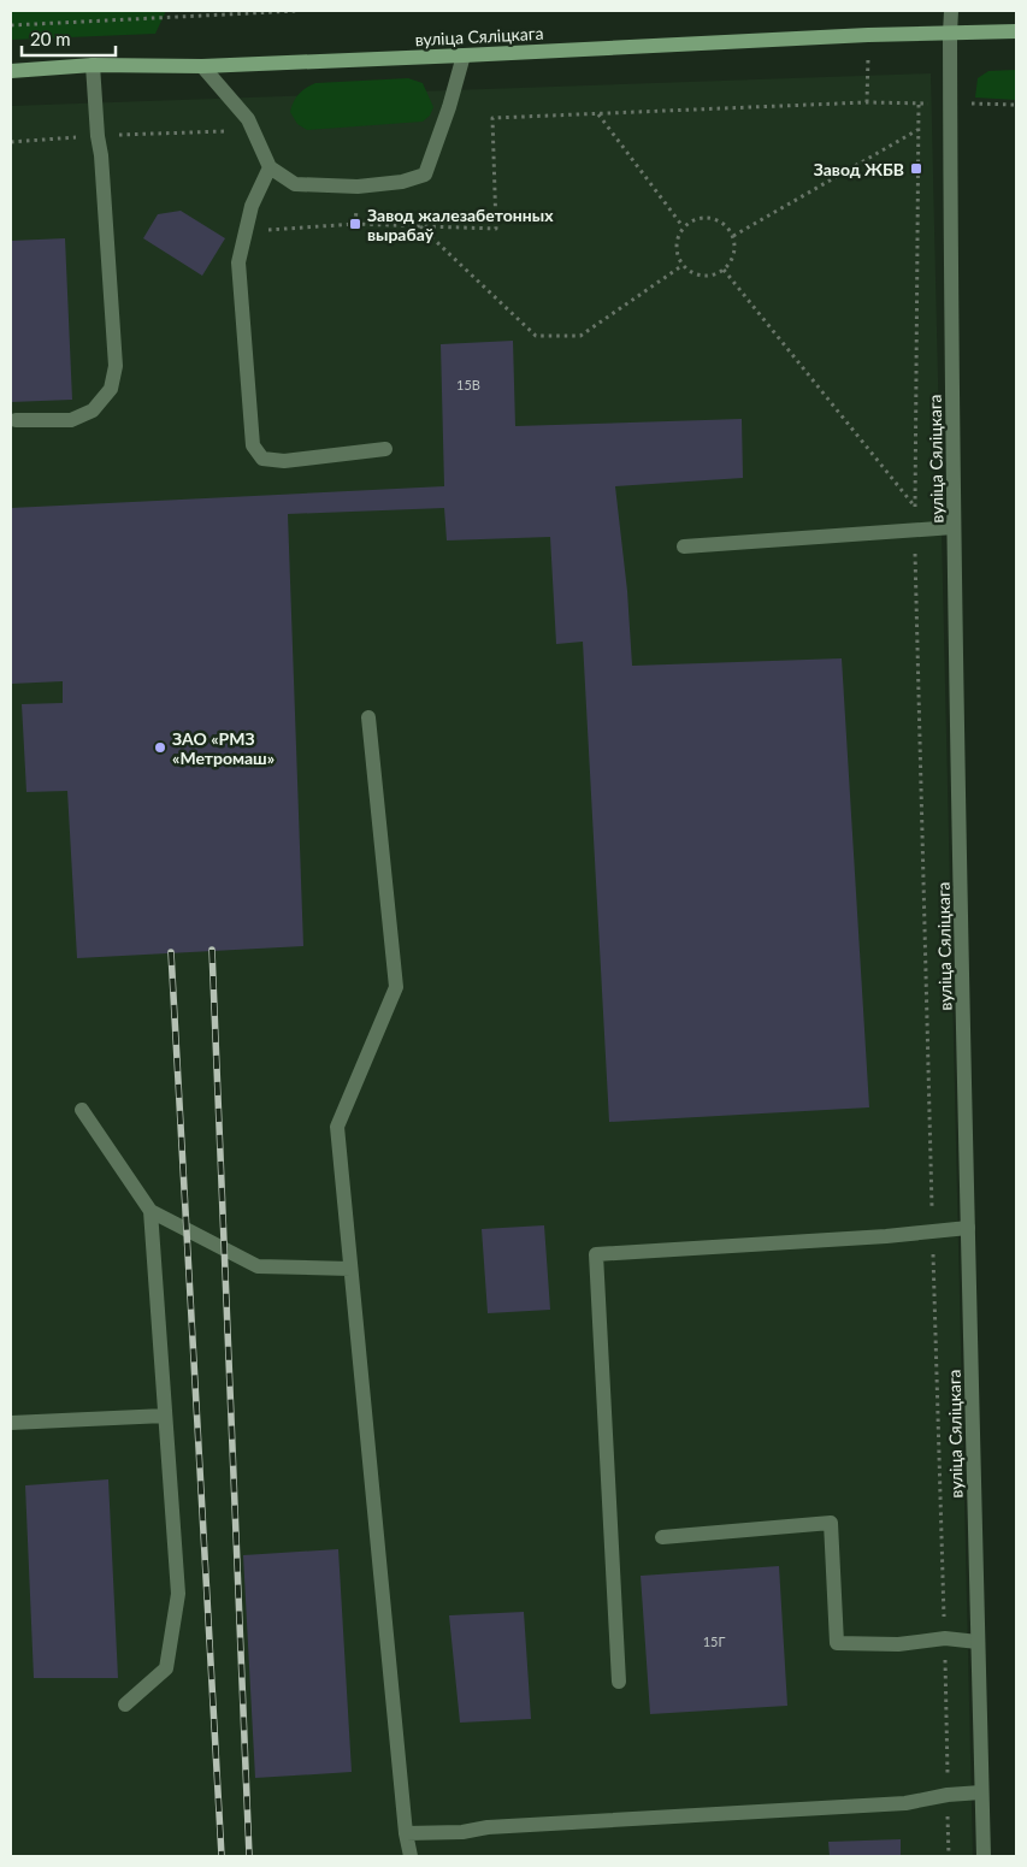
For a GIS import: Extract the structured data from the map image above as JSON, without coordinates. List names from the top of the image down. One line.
{"streets":{"main road":["вуліца Сяліцкага"]},"places":{"transit":["Завод ЖБВ","Завод жалезабетонных вырабаў"],"other":["ЗАО «РМЗ «Метромаш»"]},"house_numbers":["15В","15Г"],"scale_bar":"20 m"}
